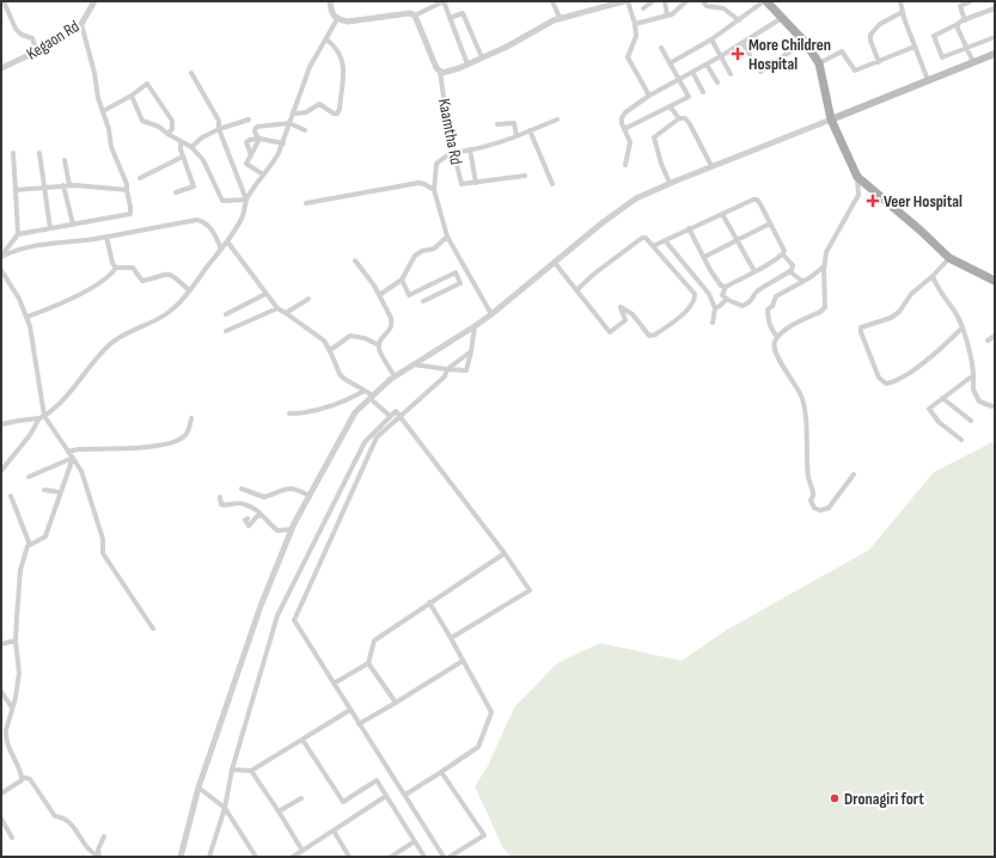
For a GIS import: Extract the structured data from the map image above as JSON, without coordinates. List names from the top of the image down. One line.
{"streets":{"street":["Kegaon Rd","Kaamtha Rd"]},"places":{"health":["More Children Hospital","Veer Hospital"],"other":["Dronagiri fort"]}}
